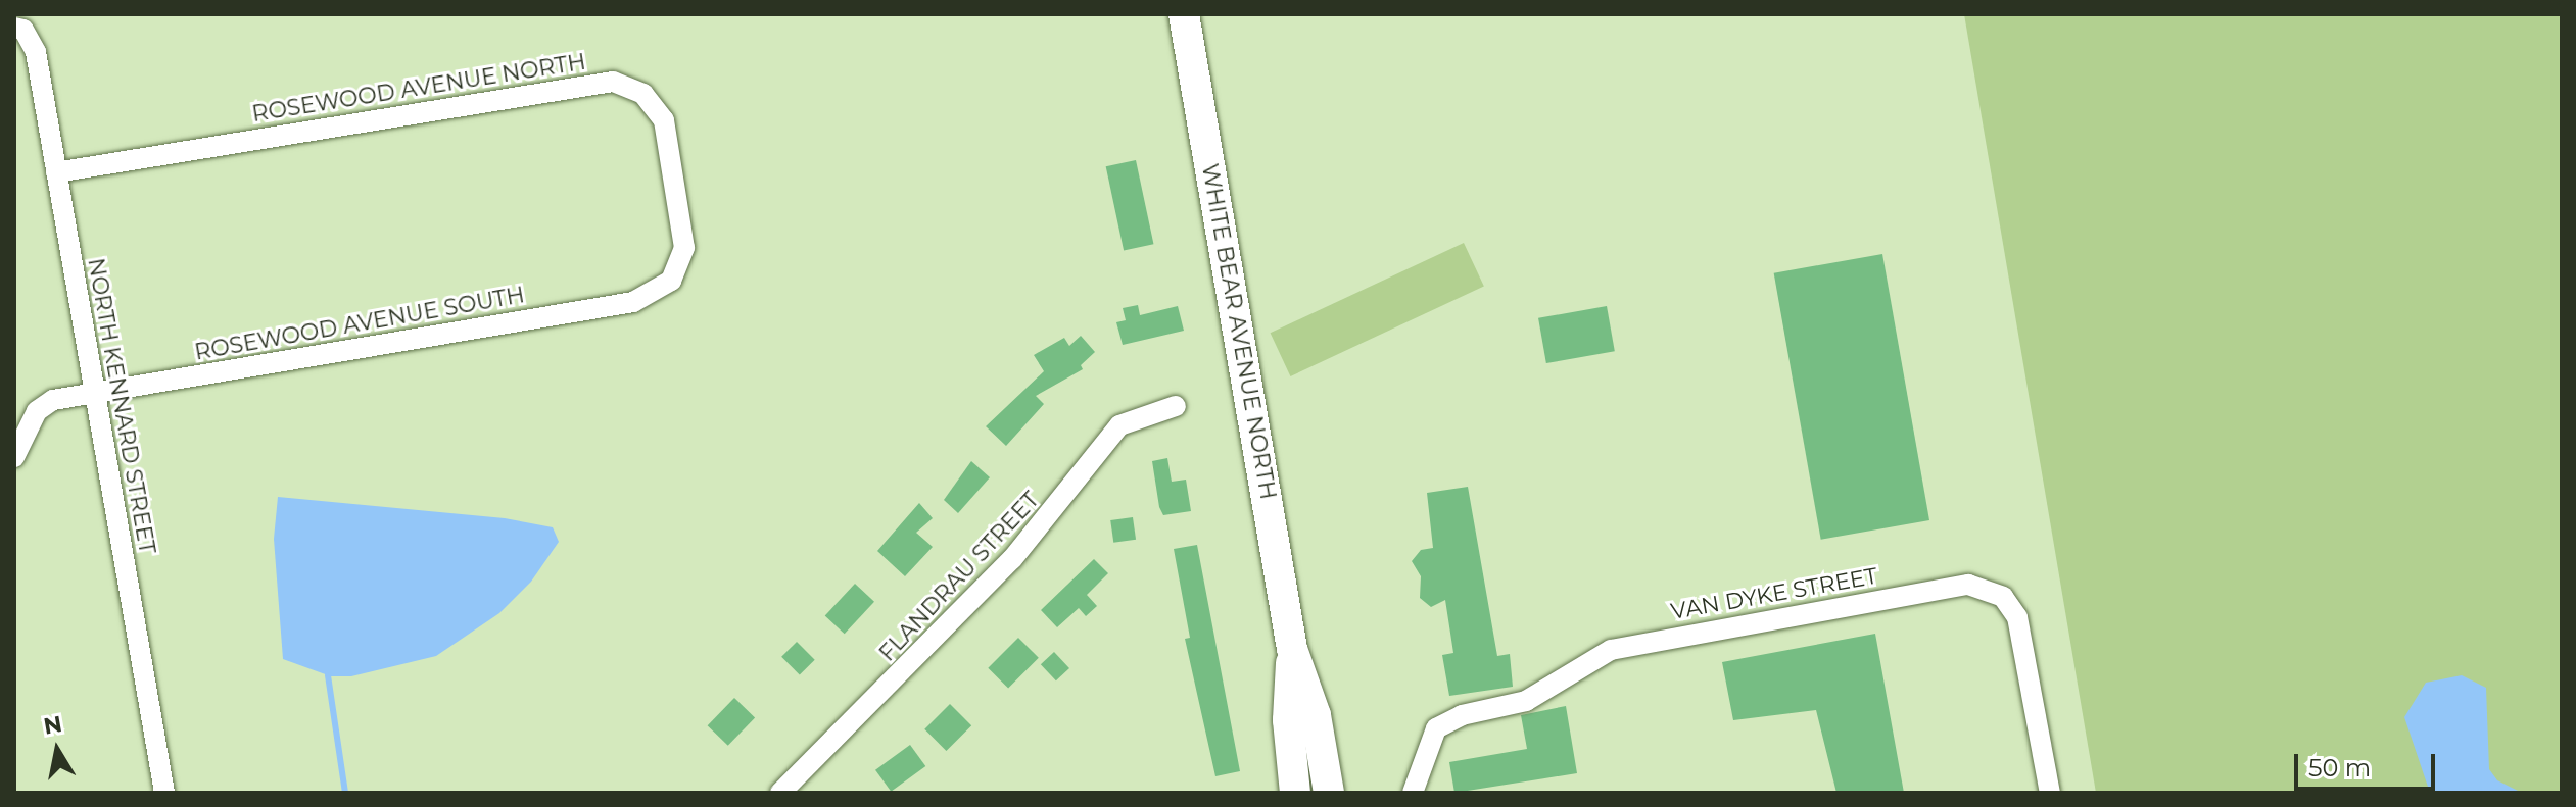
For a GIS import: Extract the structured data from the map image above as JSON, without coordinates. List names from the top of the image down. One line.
{"streets":{"main road":["WHITE BEAR AVENUE NORTH"],"street":["ROSEWOOD AVENUE NORTH","ROSEWOOD AVENUE SOUTH","NORTH KENNARD STREET","FLANDRAU STREET","VAN DYKE STREET"]},"crossings":[["ROSEWOOD AVENUE NORTH","ROSEWOOD AVENUE SOUTH"],["ROSEWOOD AVENUE NORTH","NORTH KENNARD STREET"],["ROSEWOOD AVENUE SOUTH","NORTH KENNARD STREET"]],"scale_bar":"50 m","north":"top"}
